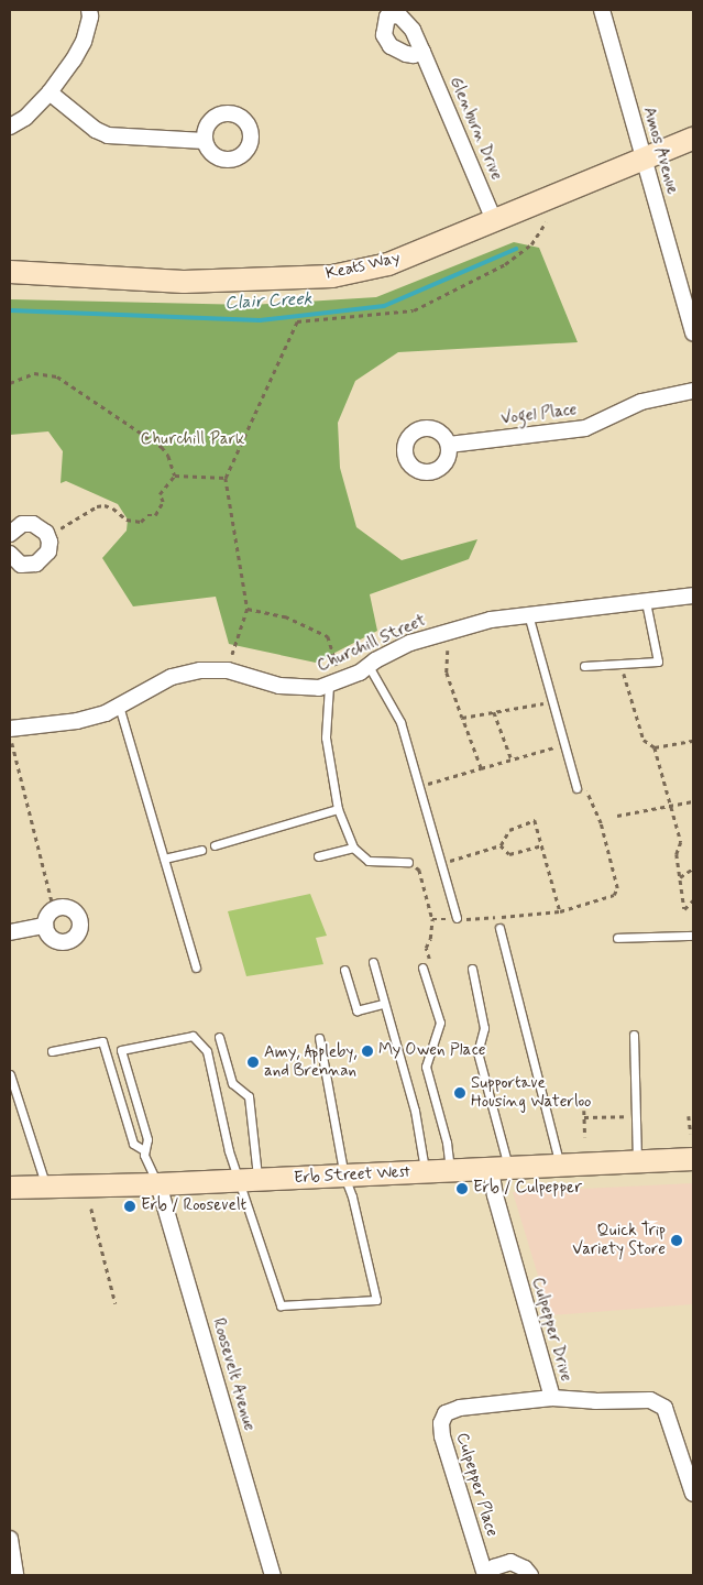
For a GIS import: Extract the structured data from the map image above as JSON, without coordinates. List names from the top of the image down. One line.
{"streets":{"street":["Glenburn Drive","Amos Avenue","Keats Way","Vogel Place","Churchill Street","Erb Street West","Culpepper Drive","Roosevelt Avenue","Culpepper Place"]},"crossings":[["Glenburn Drive","Keats Way"],["Amos Avenue","Keats Way"],["Erb Street West","Culpepper Drive"],["Erb Street West","Roosevelt Avenue"],["Culpepper Drive","Culpepper Place"]],"water":["Clair Creek"],"parks":["Churchill Park"],"places":["My Owen Place","Amy, Appleby, and Brennan","Supportave Housing Waterloo","Erb / Culpepper","Erb / Roosevelt","Quick Trip Variety Store"]}
